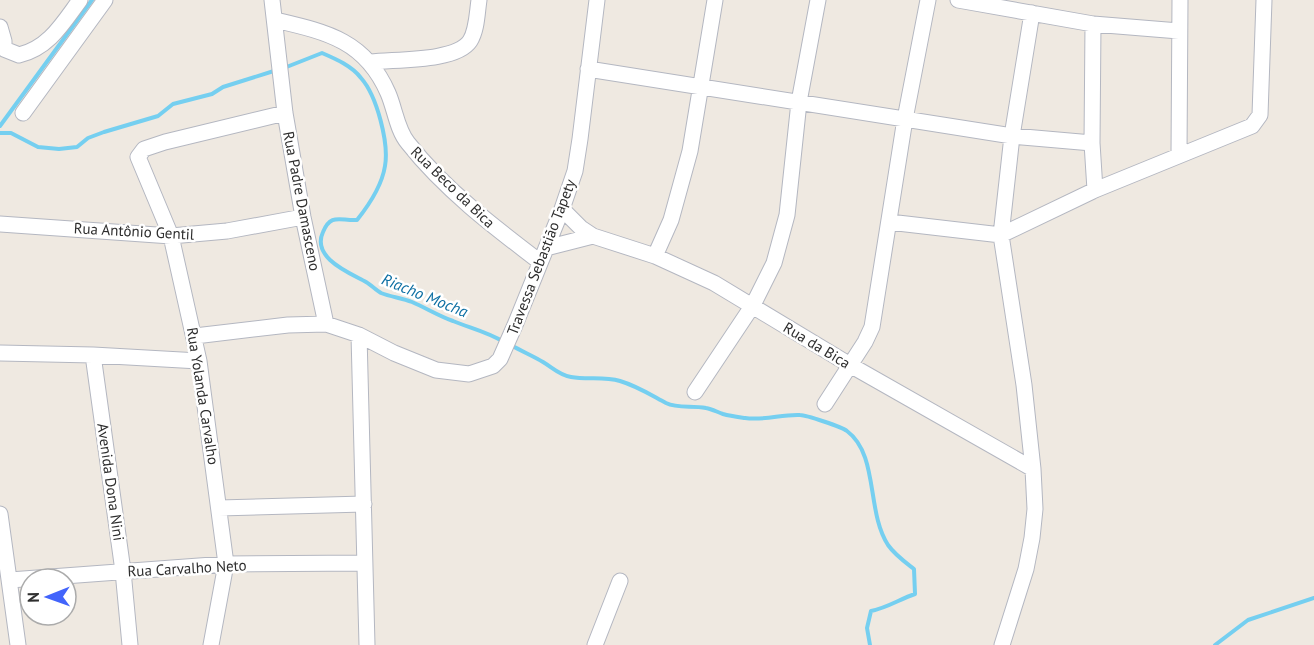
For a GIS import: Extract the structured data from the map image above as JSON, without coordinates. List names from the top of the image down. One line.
{"streets":{"street":["Rua Beco da Bica","Rua Padre Damasceno","Rua Antônio Gentil","Travessa Sebastião Tapety","Rua da Bica","Rua Yolanda Carvalho","Avenida Dona Nini","Rua Carvalho Neto"]},"crossings":[["Rua Beco da Bica","Rua Padre Damasceno"],["Rua Beco da Bica","Travessa Sebastião Tapety"],["Rua Padre Damasceno","Rua Antônio Gentil"],["Rua Padre Damasceno","Rua Yolanda Carvalho"],["Rua Antônio Gentil","Rua Yolanda Carvalho"],["Travessa Sebastião Tapety","Rua da Bica"],["Rua Yolanda Carvalho","Rua Carvalho Neto"],["Avenida Dona Nini","Rua Carvalho Neto"]],"water":["Riacho Mocha"],"north":"left"}
